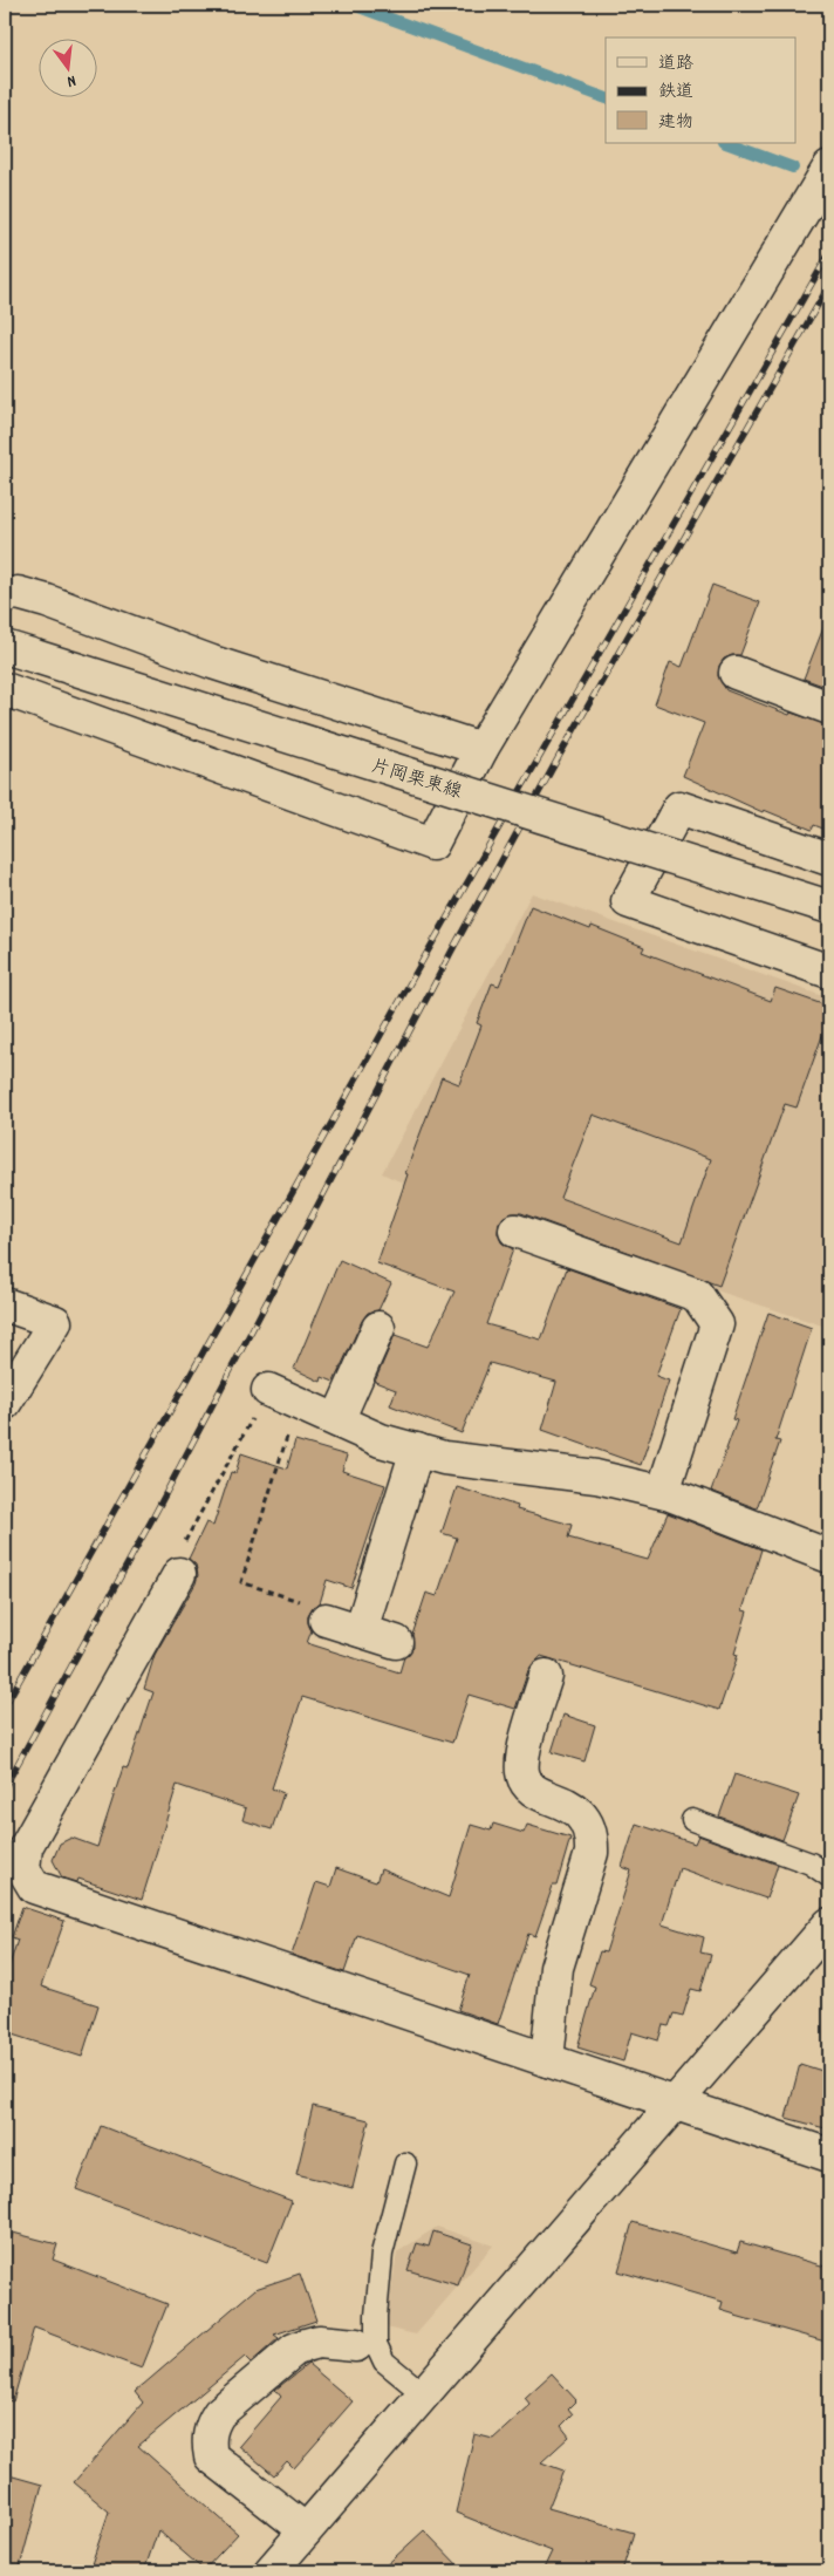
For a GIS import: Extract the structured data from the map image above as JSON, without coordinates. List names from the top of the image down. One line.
{"streets":{"street":["片岡栗東線"]},"legend":["道路","鉄道","建物"],"north":"bottom"}
